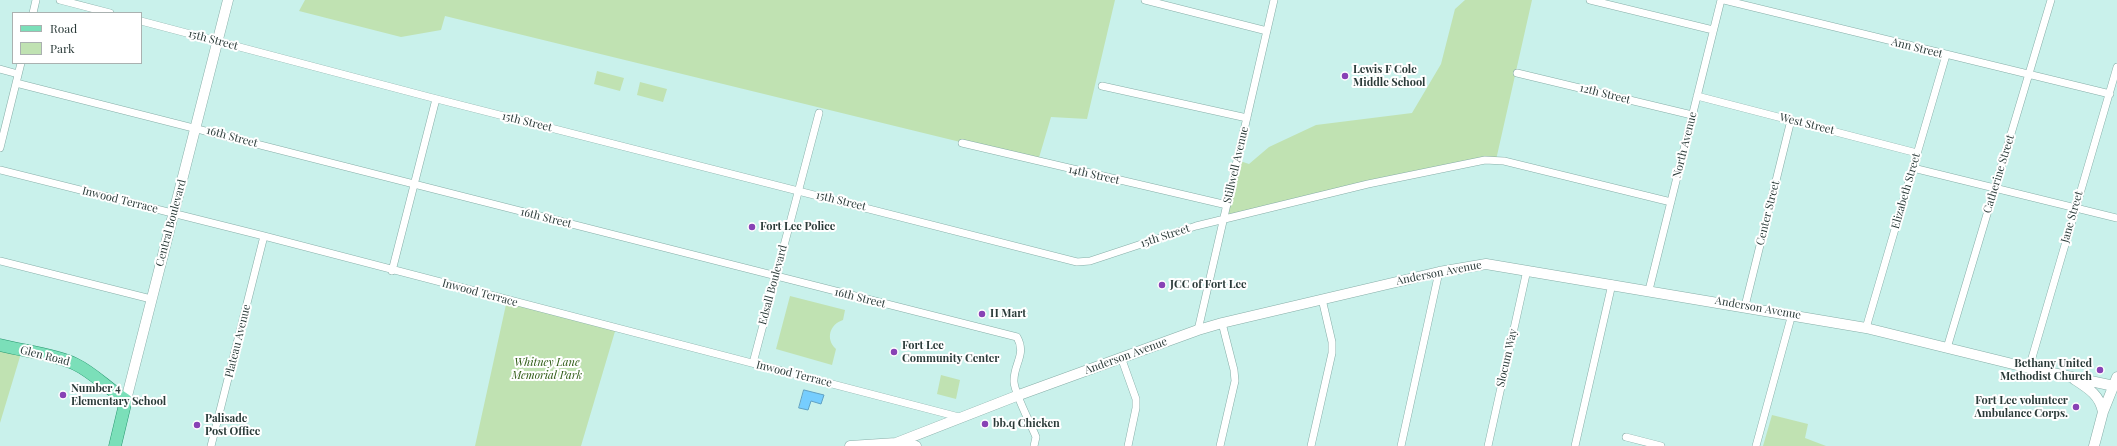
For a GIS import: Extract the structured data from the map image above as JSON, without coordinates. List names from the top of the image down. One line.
{"streets":{"main road":["Central Boulevard","Anderson Avenue","Glen Road"],"street":["15th Street","Ann Street","12th Street","West Street","16th Street","North Avenue","Stillwell Avenue","Catherine Street","14th Street","Elizabeth Street","Inwood Terrace","Center Street","Jane Street","Edsall Boulevard","Plateau Avenue","Slocum Way"]},"crossings":[["15th Street","North Avenue"],["15th Street","Stillwell Avenue"],["15th Street","Central Boulevard"],["15th Street","Edsall Boulevard"],["Ann Street","Catherine Street"],["Ann Street","Elizabeth Street"],["Ann Street","Jane Street"],["12th Street","North Avenue"],["West Street","North Avenue"],["West Street","Elizabeth Street"],["West Street","Center Street"],["16th Street","Central Boulevard"],["16th Street","Anderson Avenue"],["16th Street","Edsall Boulevard"],["North Avenue","Anderson Avenue"],["Stillwell Avenue","14th Street"],["Stillwell Avenue","Anderson Avenue"],["Catherine Street","Anderson Avenue"],["Elizabeth Street","Anderson Avenue"],["Inwood Terrace","Central Boulevard"],["Inwood Terrace","Anderson Avenue"],["Inwood Terrace","Edsall Boulevard"],["Inwood Terrace","Plateau Avenue"],["Center Street","Anderson Avenue"],["Jane Street","Anderson Avenue"],["Central Boulevard","Glen Road"],["Anderson Avenue","Slocum Way"]],"parks":["Whitney Lane Memorial Park"],"places":["Lewis F Cole Middle School","Fort Lee Police","JCC of Fort Lee","H Mart","Fort Lee Community Center","Bethany United Methodist Church","Number 4 Elementary School","Fort Lee volunteer Ambulance Corps.","bb.q Chicken","Palisade Post Office"],"legend":["Road","Park"]}
